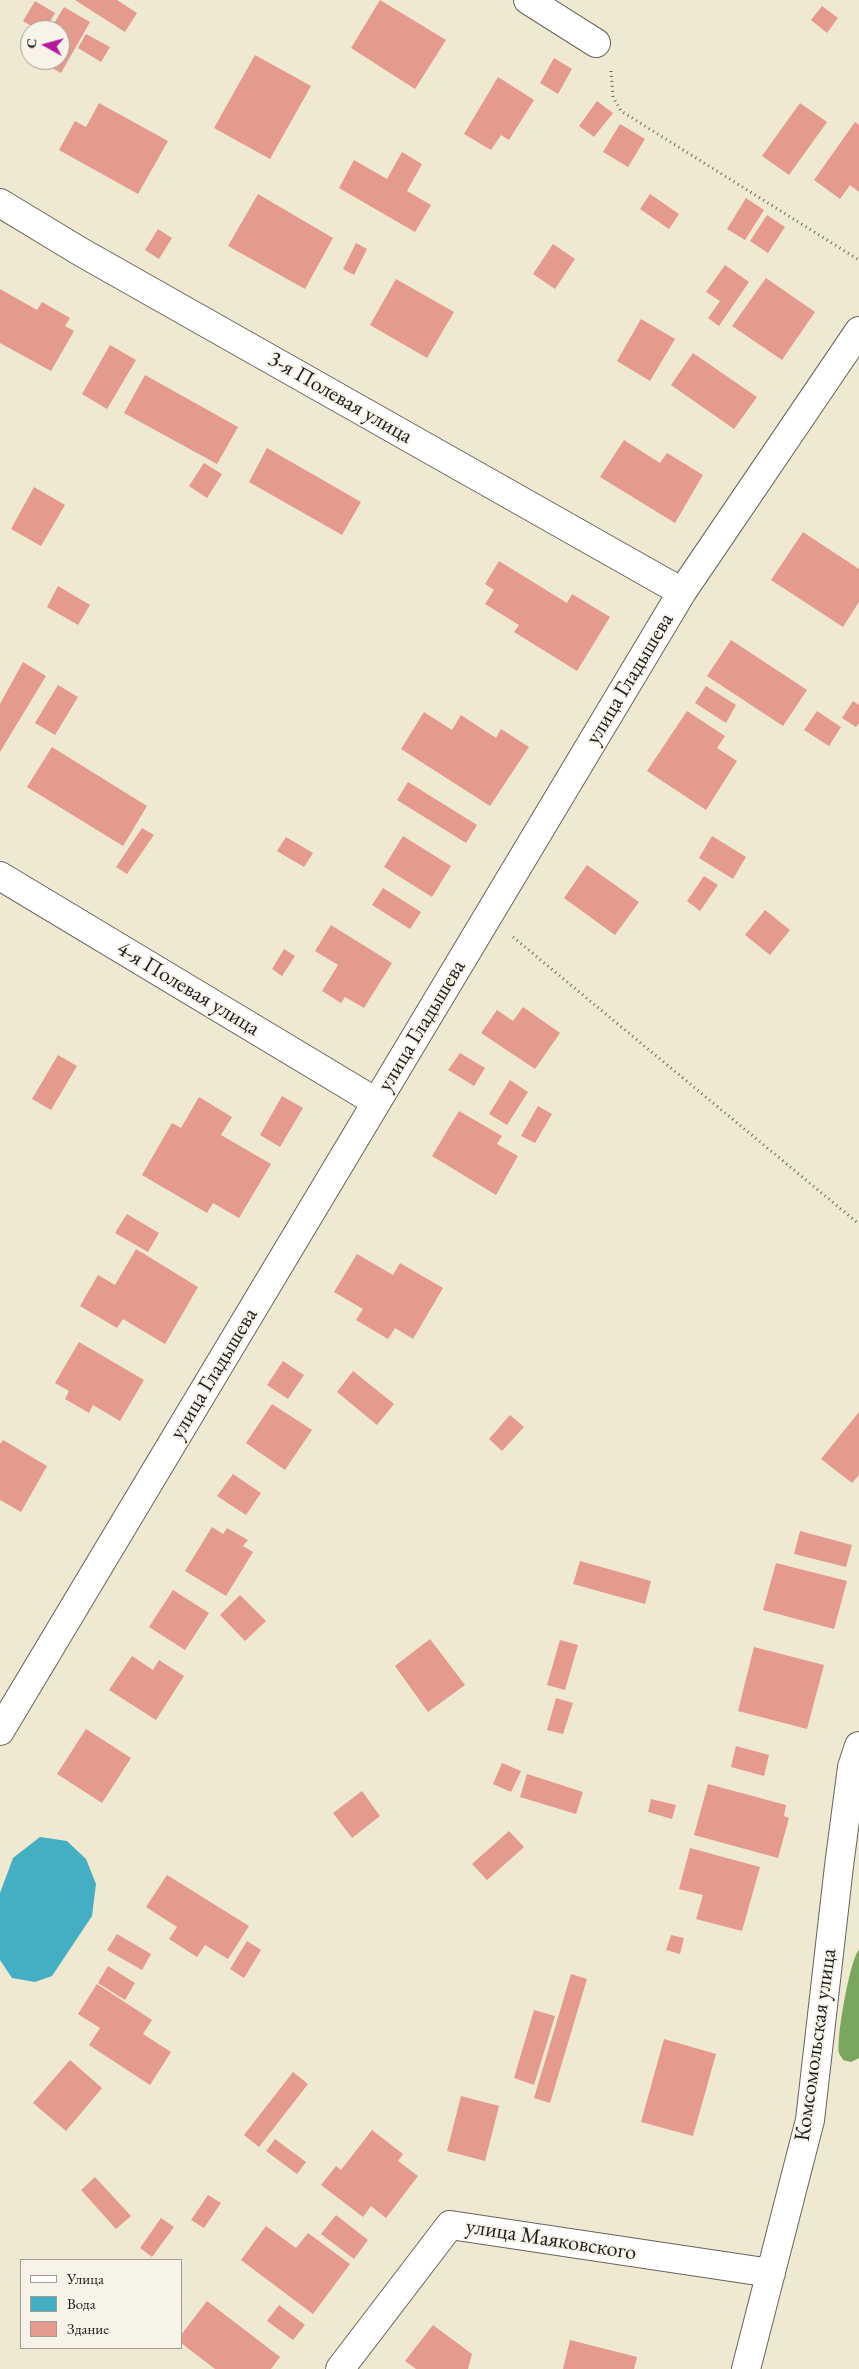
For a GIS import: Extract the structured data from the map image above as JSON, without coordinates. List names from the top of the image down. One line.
{"streets":{"street":["3-я Полевая улица","улица Гладышева","4-я Полевая улица","Комсомольская улица","улица Маяковского"]},"crossings":[["3-я Полевая улица","улица Гладышева"],["улица Гладышева","4-я Полевая улица"],["Комсомольская улица","улица Маяковского"]],"legend":["Улица","Вода","Здание"],"north":"left"}
